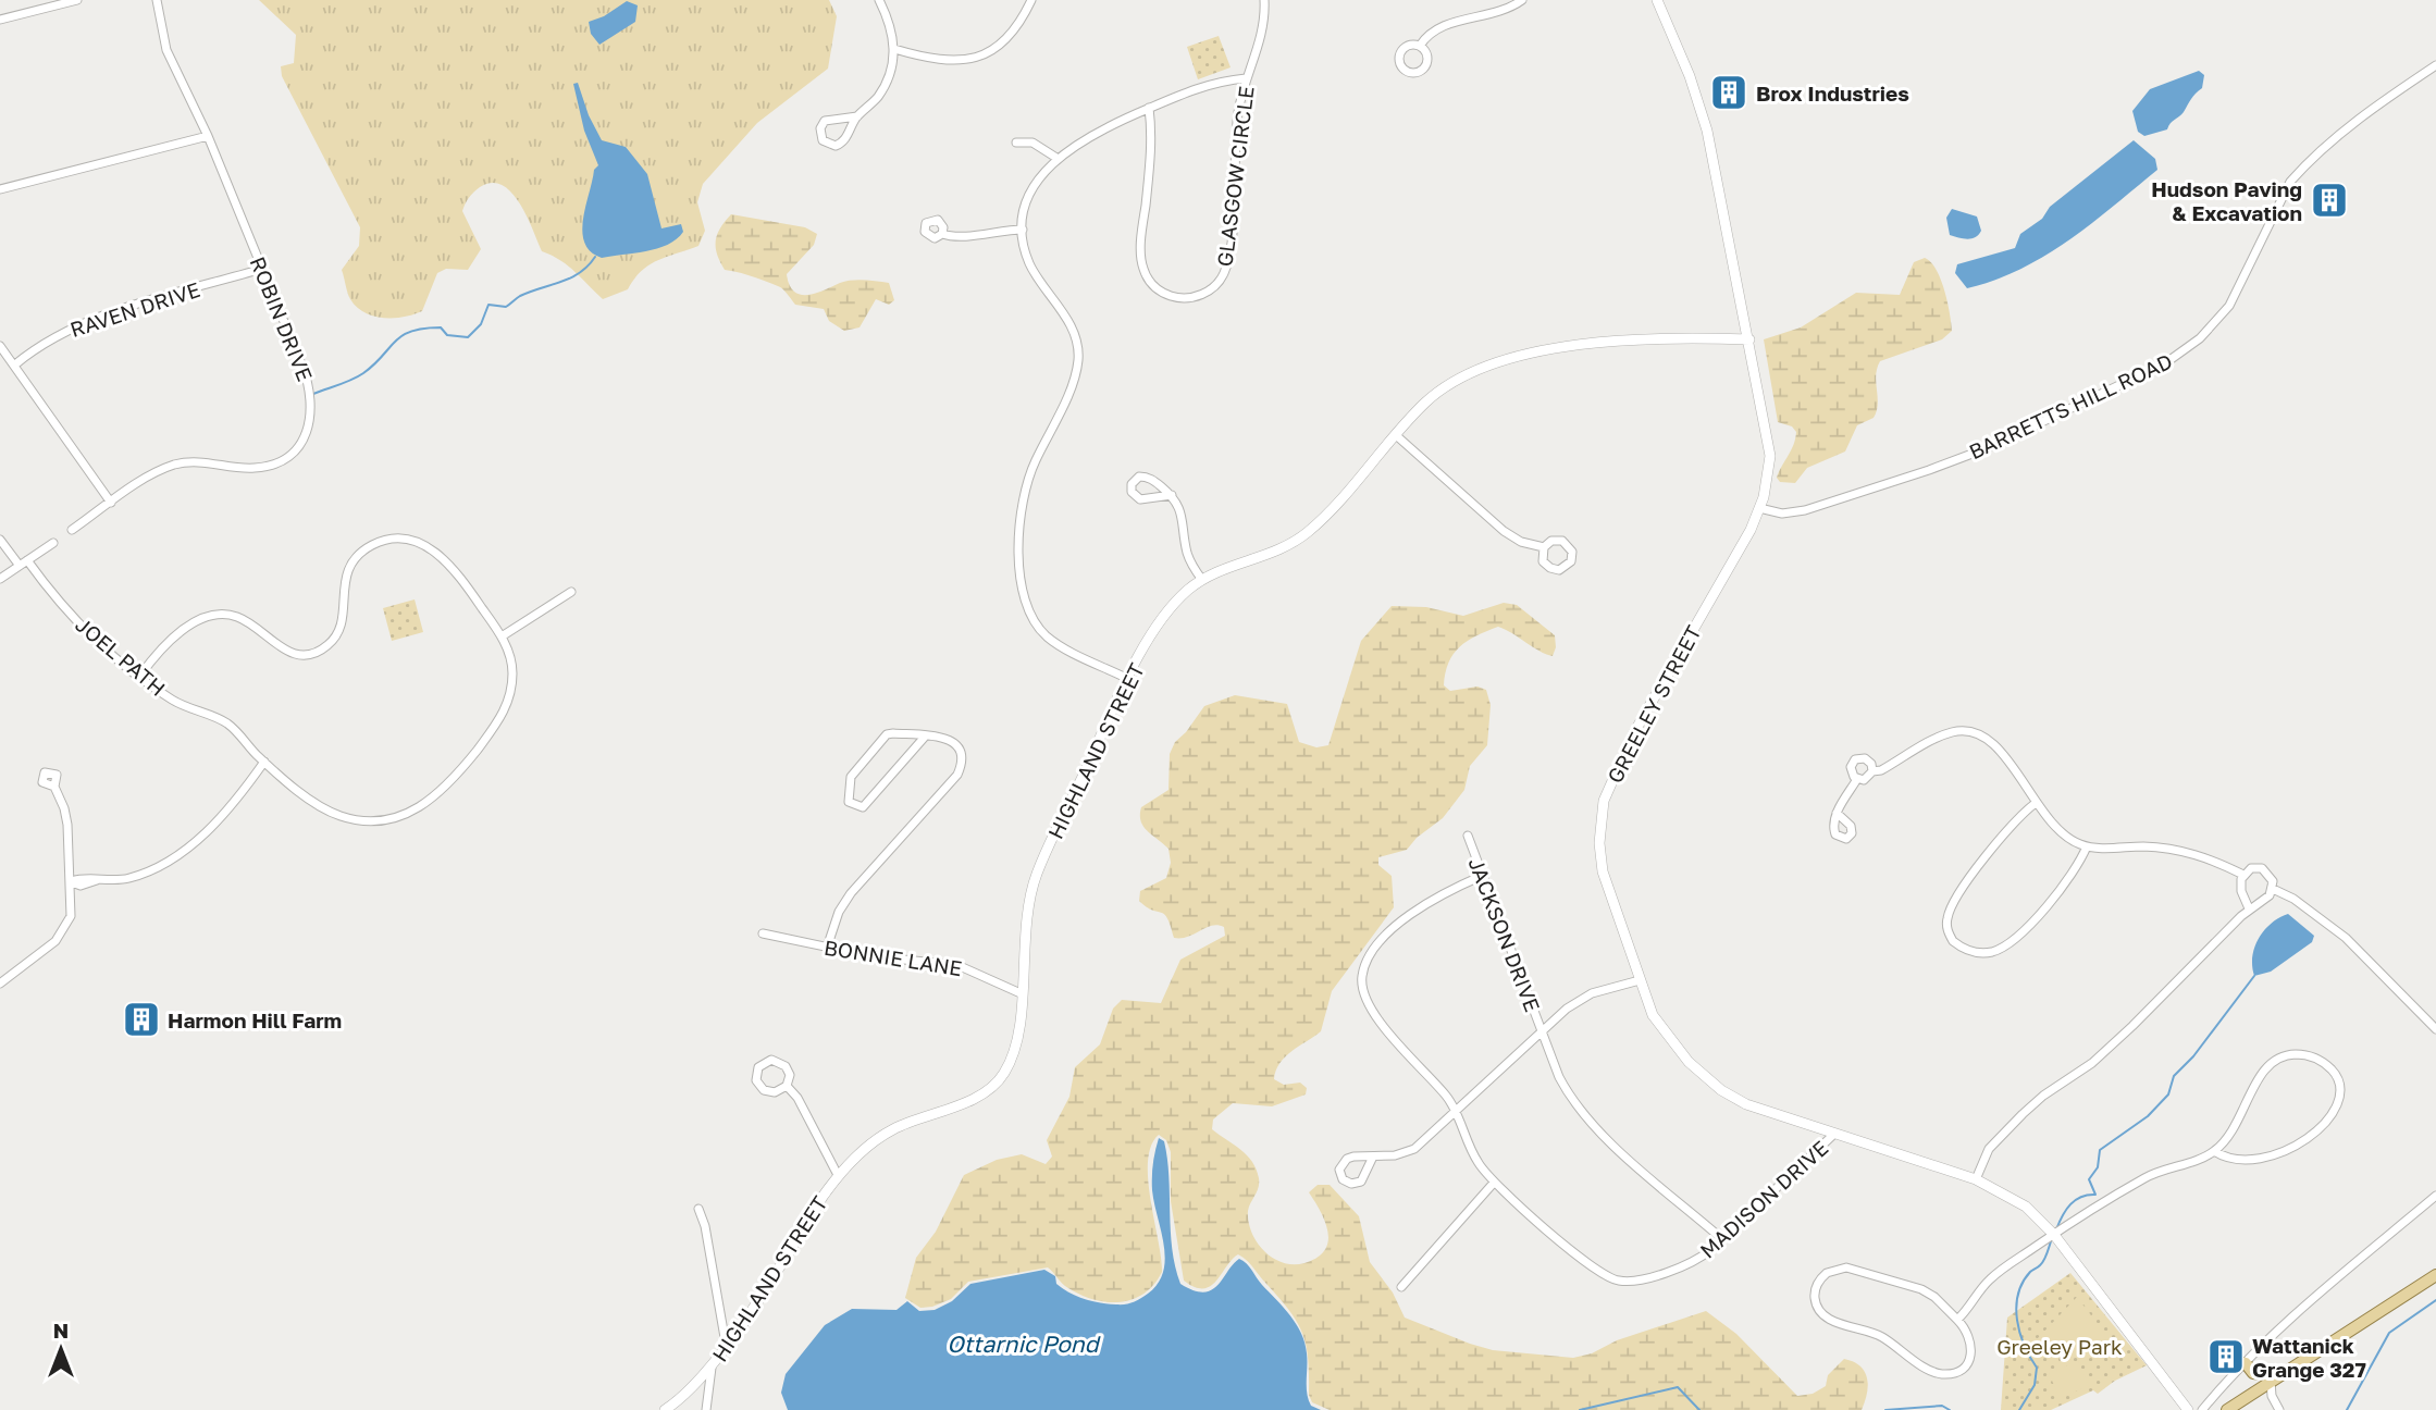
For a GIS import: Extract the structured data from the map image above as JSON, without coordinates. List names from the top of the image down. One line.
{"streets":{"street":["GLASGOW CIRCLE","RAVEN DRIVE","ROBIN DRIVE","BARRETTS HILL ROAD","JOEL PATH","GREELEY STREET","HIGHLAND STREET","JACKSON DRIVE","BONNIE LANE","MADISON DRIVE"]},"crossings":[["RAVEN DRIVE","ROBIN DRIVE"],["BARRETTS HILL ROAD","GREELEY STREET"],["GREELEY STREET","HIGHLAND STREET"],["GREELEY STREET","MADISON DRIVE"],["HIGHLAND STREET","BONNIE LANE"],["JACKSON DRIVE","MADISON DRIVE"]],"water":["Ottarnic Pond"],"parks":["Greeley Park"],"places":{"building":["Brox Industries","Hudson Paving & Excavation","Harmon Hill Farm","Wattanick Grange 327"]},"north":"top"}
